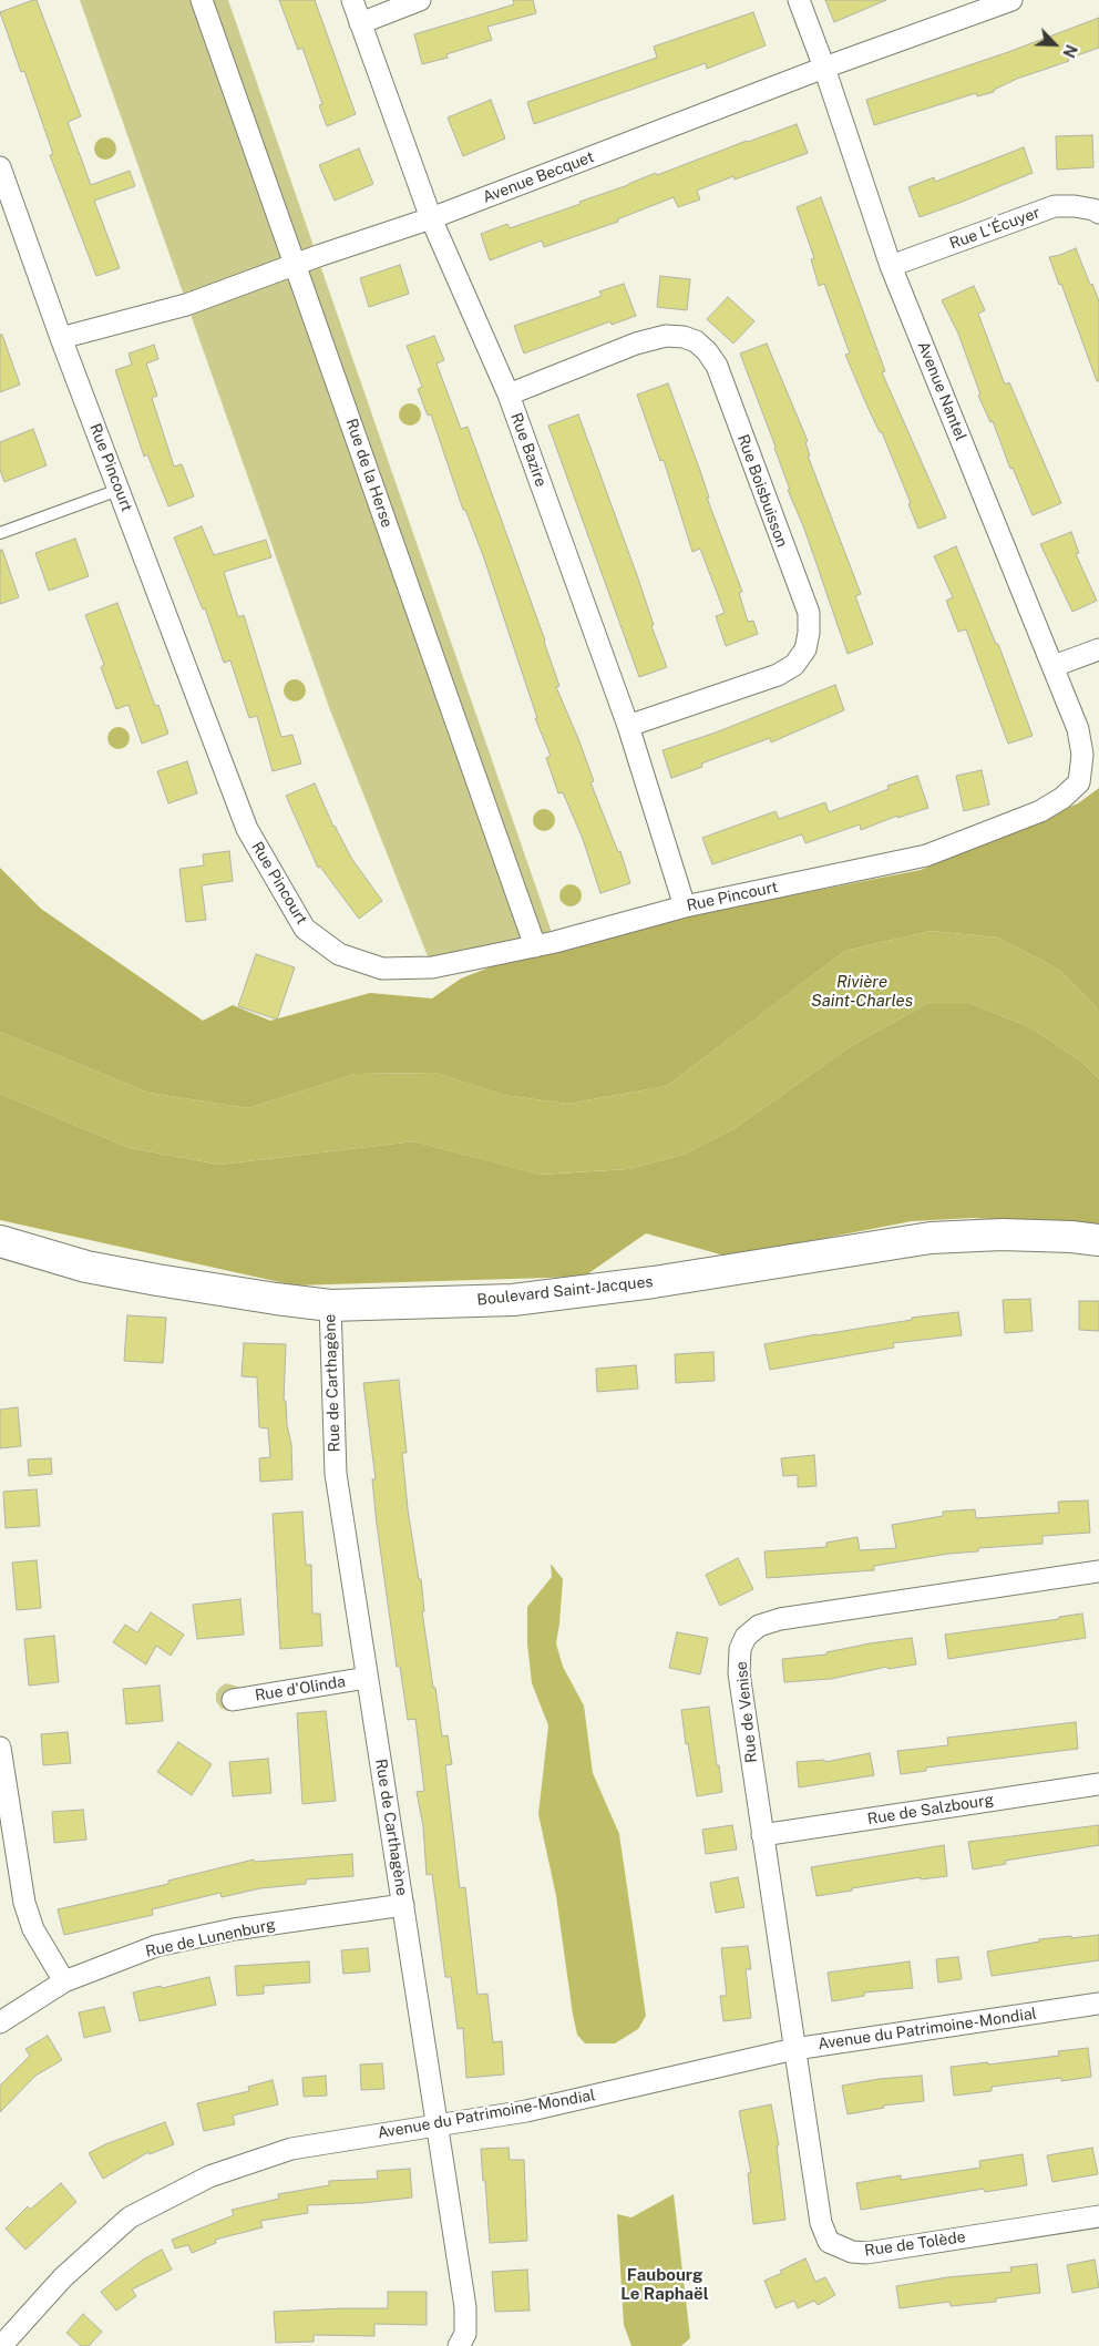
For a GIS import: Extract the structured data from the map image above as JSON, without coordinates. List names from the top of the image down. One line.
{"streets":{"street":["Avenue Becquet","Rue L'Écuyer","Avenue Nantel","Rue Bazire","Rue Pincourt","Rue de la Herse","Rue Boisbuisson","Boulevard Saint-Jacques","Rue de Carthagène","Rue d'Olinda","Rue de Venise","Rue de Salzbourg","Rue de Lunenburg","Avenue du Patrimoine-Mondial","Rue de Tolède"]},"crossings":[["Avenue Becquet","Avenue Nantel"],["Avenue Becquet","Rue Bazire"],["Avenue Becquet","Rue Pincourt"],["Avenue Becquet","Rue de la Herse"],["Rue L'Écuyer","Avenue Nantel"],["Avenue Nantel","Rue Pincourt"],["Rue Bazire","Rue Pincourt"],["Rue Bazire","Rue Boisbuisson"],["Rue Pincourt","Rue de la Herse"],["Boulevard Saint-Jacques","Rue de Carthagène"],["Rue de Carthagène","Rue d'Olinda"],["Rue de Carthagène","Rue de Lunenburg"],["Rue de Carthagène","Avenue du Patrimoine-Mondial"],["Rue de Venise","Rue de Salzbourg"],["Rue de Venise","Avenue du Patrimoine-Mondial"],["Rue de Venise","Rue de Tolède"],["Avenue du Patrimoine-Mondial","Rue de Tolède"]],"districts":["Faubourg Le Raphaël"],"water":["Rivière Saint-Charles"],"north":"bottom right"}
